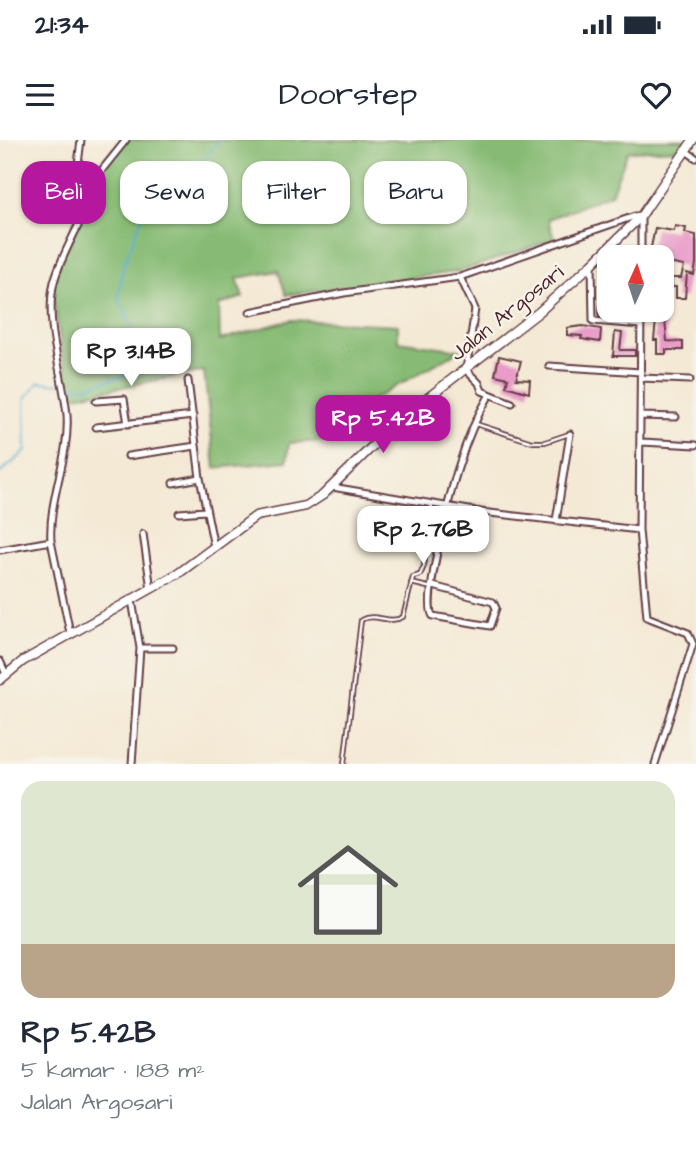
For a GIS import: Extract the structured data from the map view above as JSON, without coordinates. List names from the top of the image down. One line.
{"streets":{"street":["Jalan Argosari"]},"north":"top","page":{"status":"21:34","header":"Doorstep","chip":["Beli","Sewa","Filter","Baru"],"price":["Rp 3.14B","Rp 5.42B","Rp 2.76B"],"list":[{"name":"Rp 5.42B","note":"5 kamar · 188 m² · Jalan Argosari"}]}}
